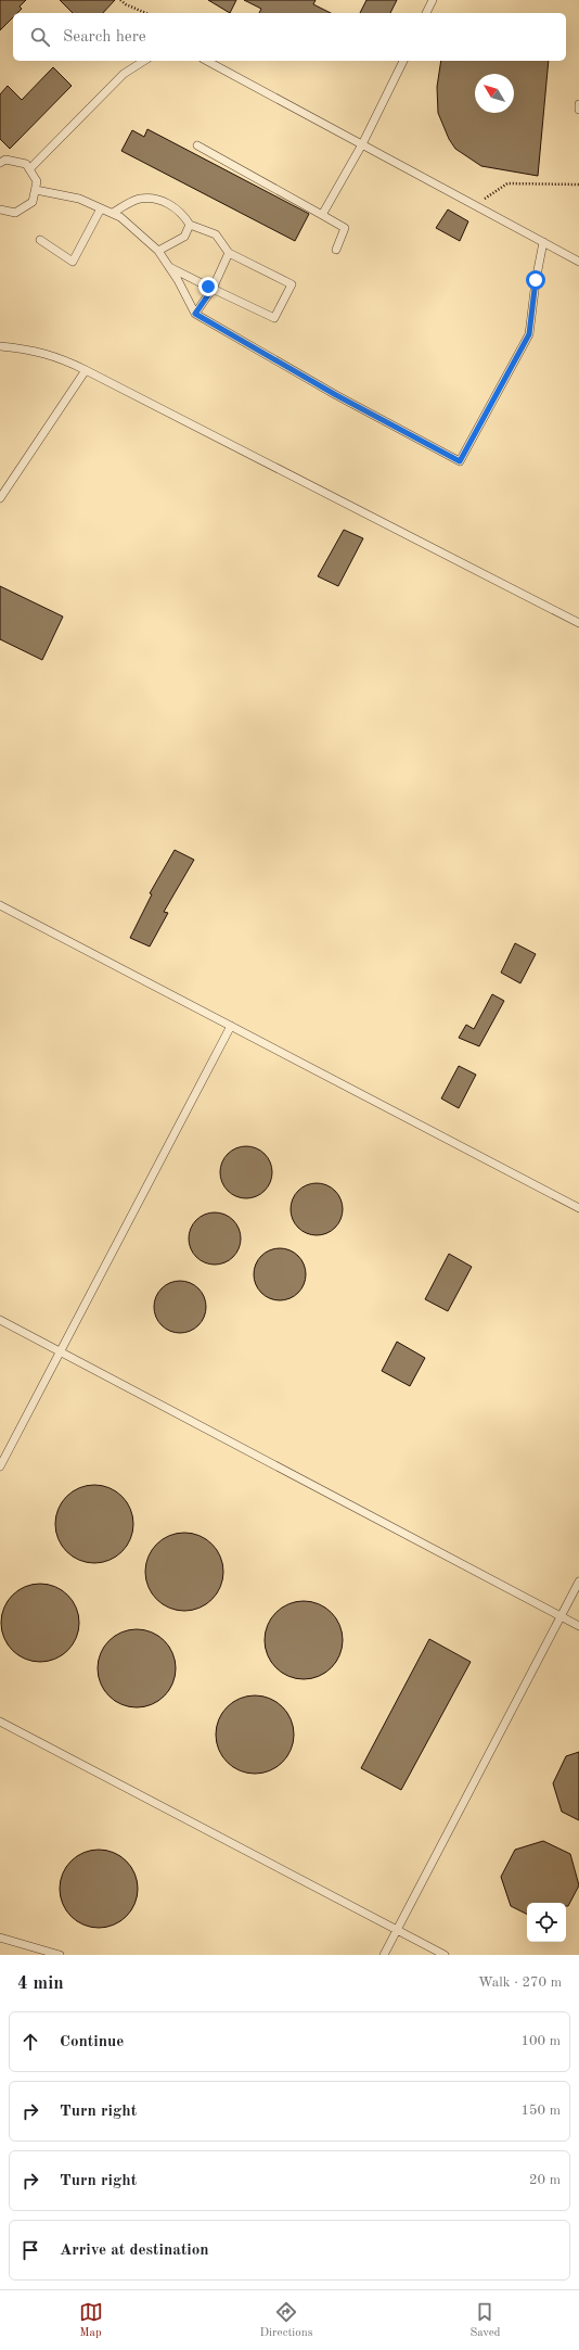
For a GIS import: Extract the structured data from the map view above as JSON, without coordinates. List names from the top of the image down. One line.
{"north":"top left","page":{"search":"Search here","heading":["4 min","Walk · 270 m"],"list":[["Continue","100 m"],["Turn right","150 m"],["Turn right","20 m"],"Arrive at destination"],"nav":["Map","Directions","Saved"]}}
